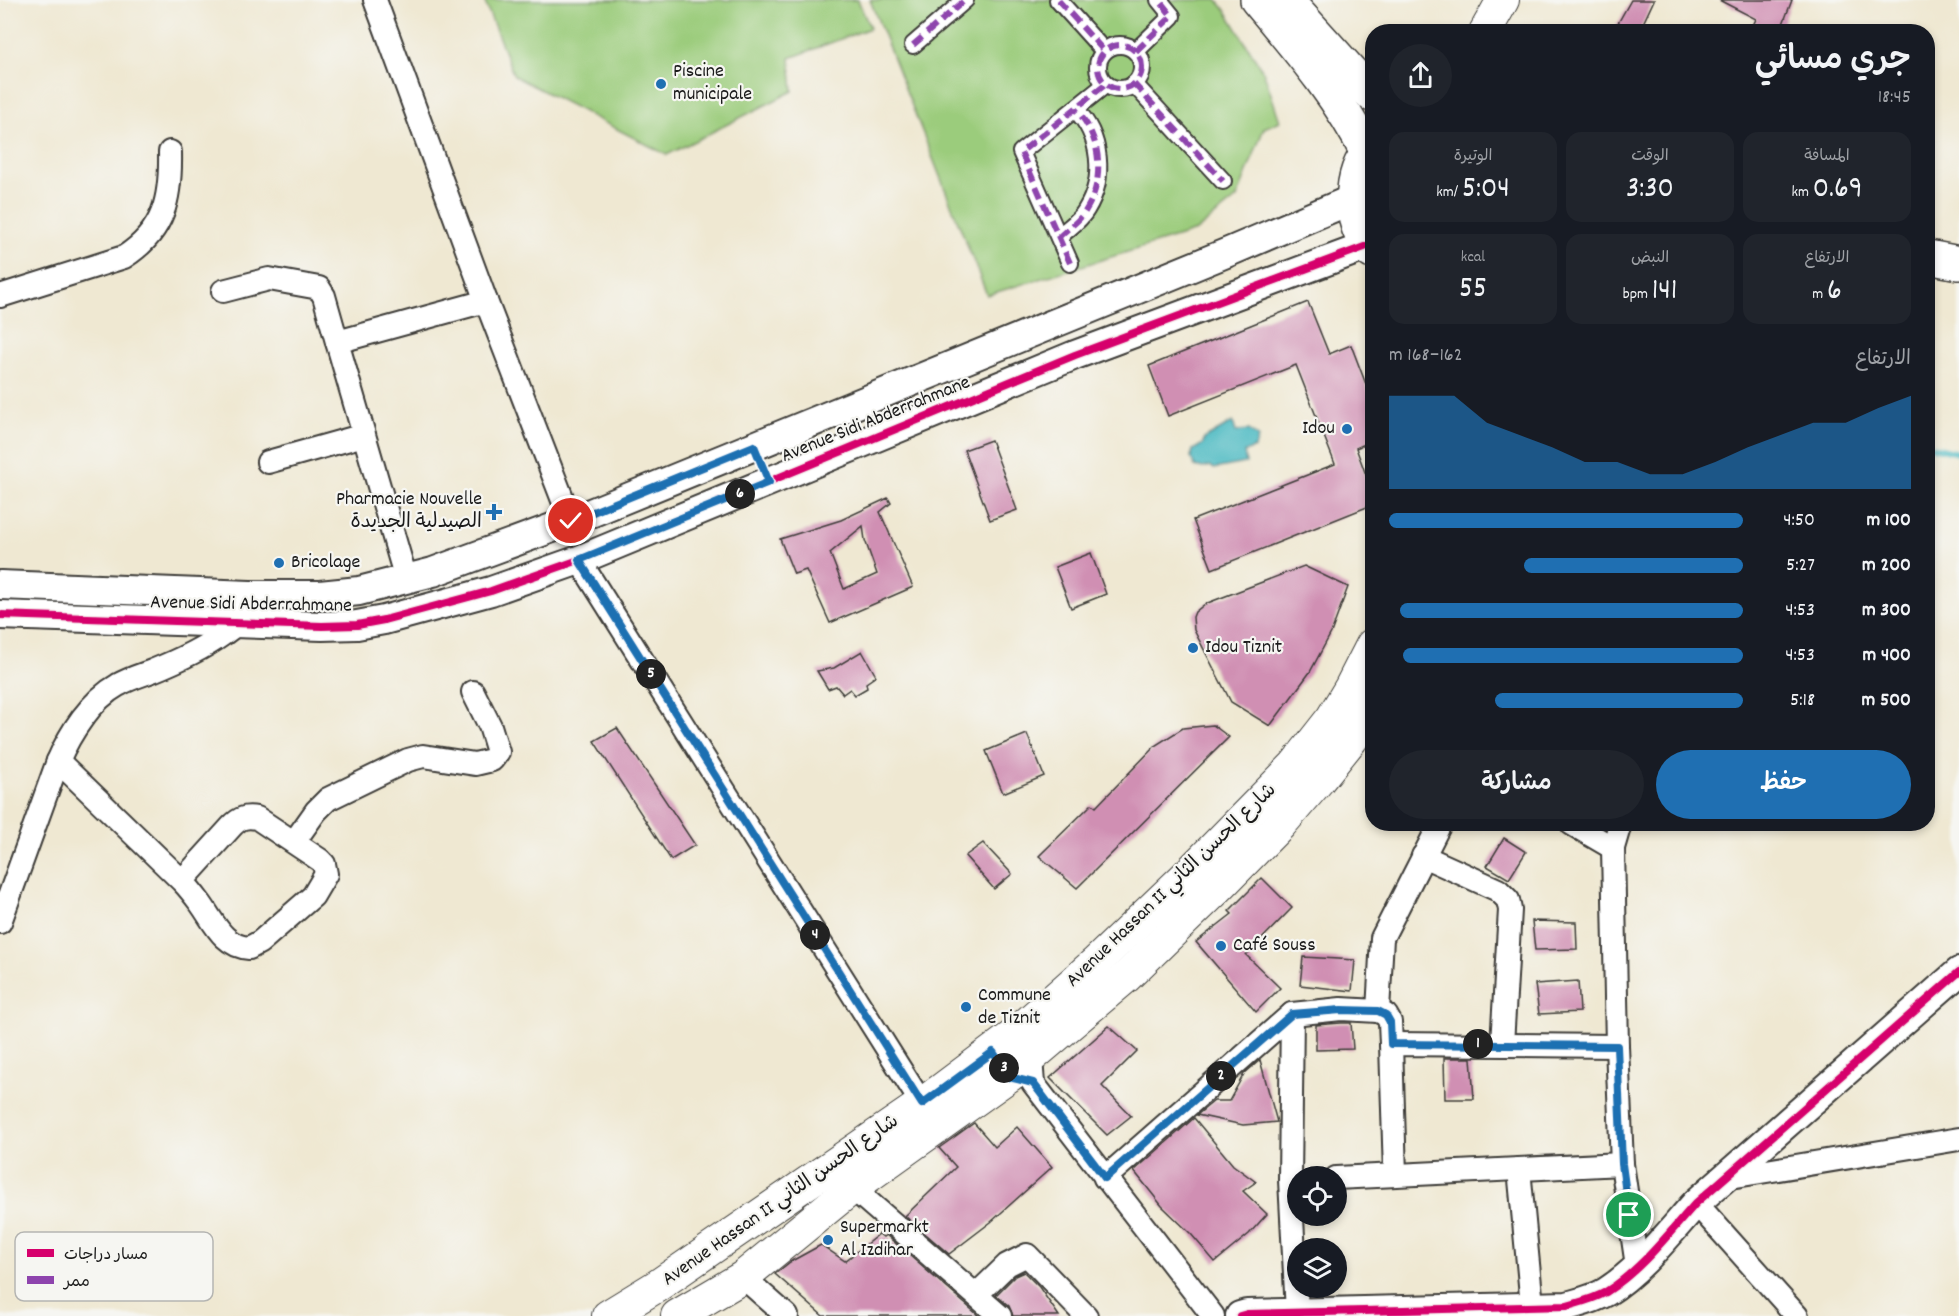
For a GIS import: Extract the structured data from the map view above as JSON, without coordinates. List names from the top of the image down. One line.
{"streets":{"main road":["Avenue Hassan II شارع الحسن الثاني"],"street":["Avenue Sidi Abderrahmane"]},"places":{"other":["Piscine municipale","Idou","Bricolage","Idou Tiznit","Café Souss","Commune de Tiznit","Supermarkt Al Izdihar"],"health":["Pharmacie Nouvelle الصيدلية الجديدة"]},"legend":["مسار دراجات","ممر"],"page":{"heading":["جري مسائي","18:45"],"stats":[["المسافة","0.69 km"],["الوقت","3:30"],["الوتيرة","5:04 /km"],["الارتفاع","6 m"],["النبض","141 bpm"],["kcal","55"]],"chart":["الارتفاع","162–168 m"],"pins":["6","5","4","1","3","2"],"list":[{"name":"100 m","note":"4:50"},{"name":"200 m","note":"5:27"},{"name":"300 m","note":"4:53"},{"name":"400 m","note":"4:53"},{"name":"500 m","note":"5:18"}],"buttons":["حفظ","مشاركة"]}}
